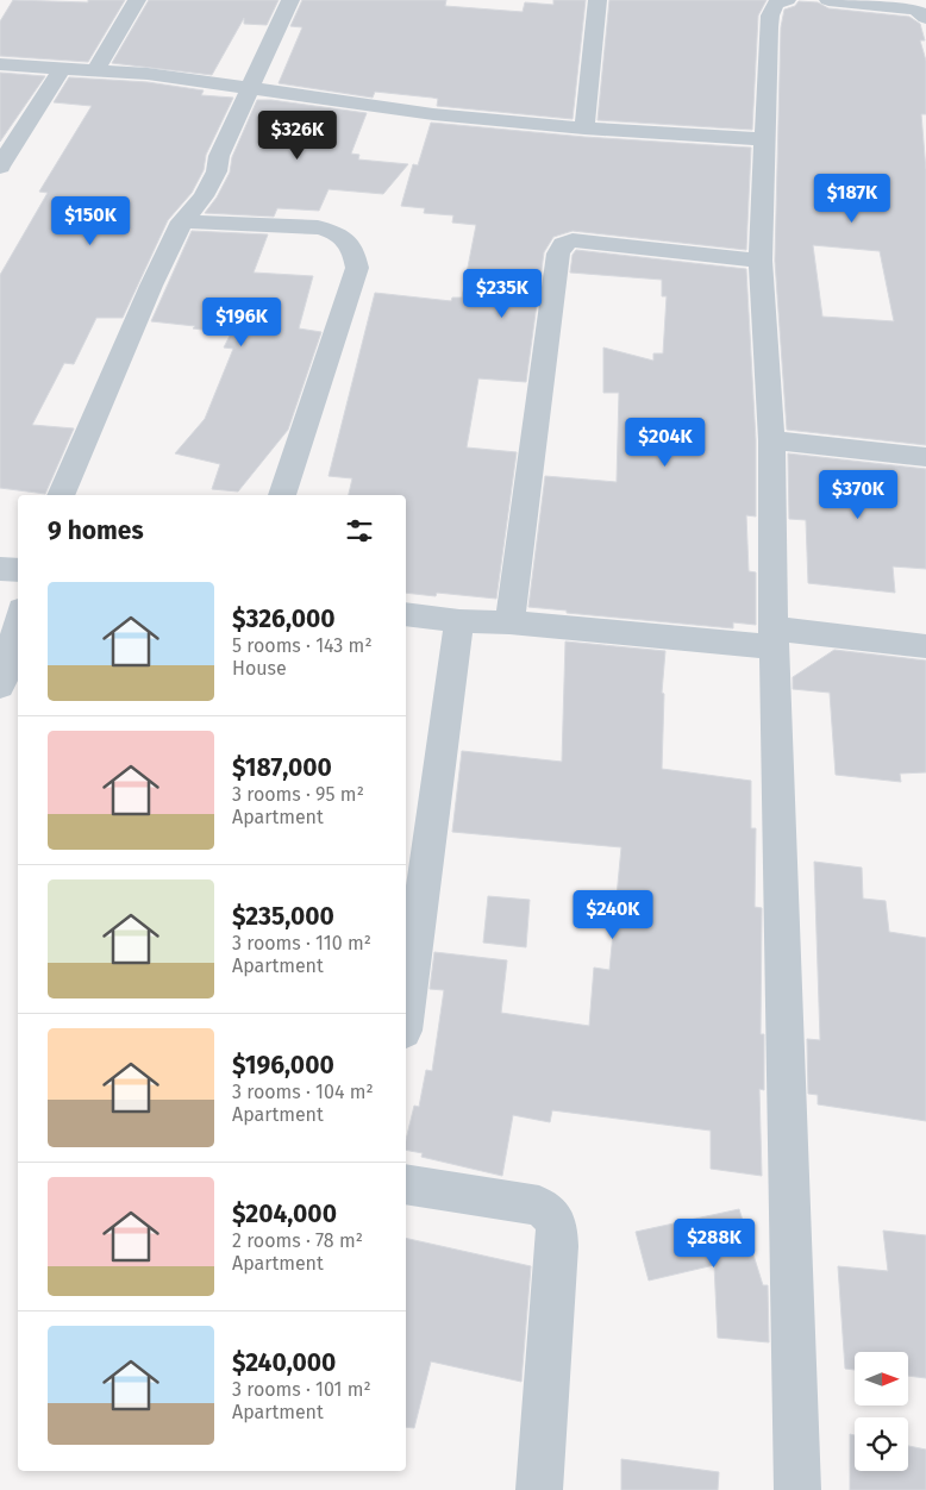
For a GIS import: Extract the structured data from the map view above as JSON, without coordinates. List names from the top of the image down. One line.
{"north":"right","page":{"price":["$326K","$187K","$150K","$235K","$196K","$204K","$370K","$240K","$288K"],"heading":"9 homes","list":[{"name":"$326,000","note":"5 rooms · 143 m² · House"},{"name":"$187,000","note":"3 rooms · 95 m² · Apartment"},{"name":"$235,000","note":"3 rooms · 110 m² · Apartment"},{"name":"$196,000","note":"3 rooms · 104 m² · Apartment"},{"name":"$204,000","note":"2 rooms · 78 m² · Apartment"},{"name":"$240,000","note":"3 rooms · 101 m² · Apartment"}]}}
